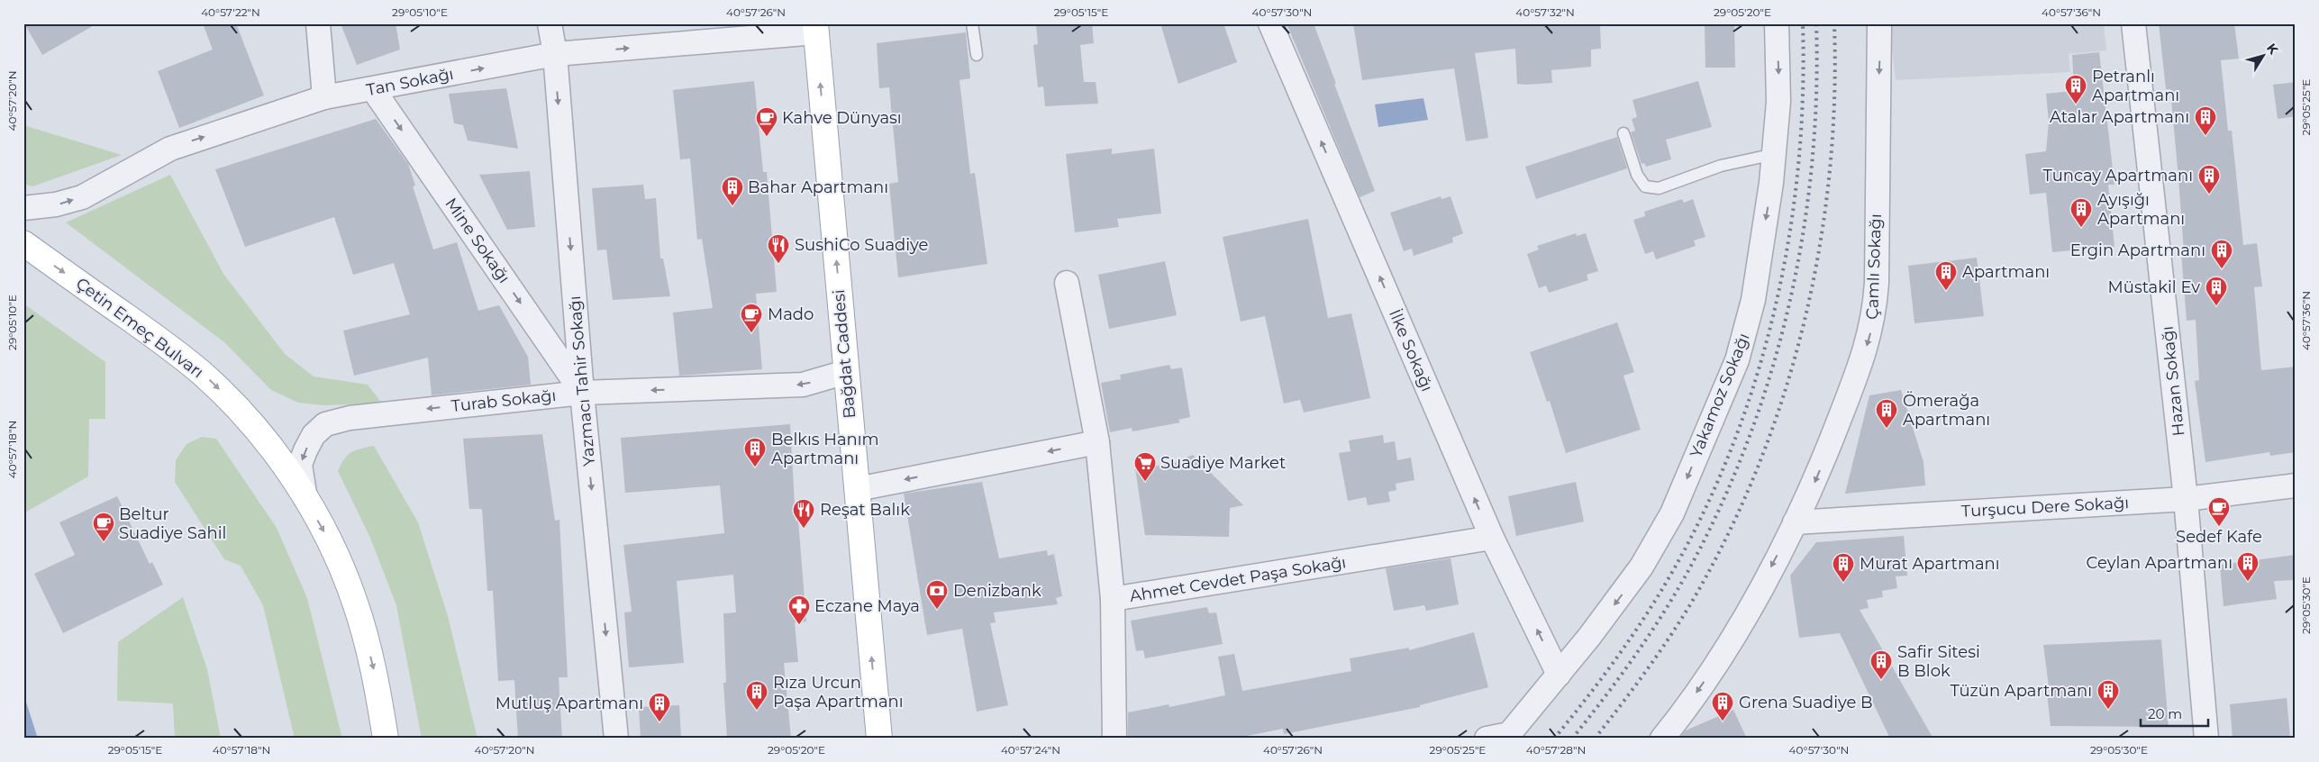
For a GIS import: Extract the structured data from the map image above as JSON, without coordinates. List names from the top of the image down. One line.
{"streets":{"main road":["Çetin Emeç Bulvarı","Bağdat Caddesi"],"street":["Tan Sokağı","Mine Sokağı","Çamlı Sokağı","İlke Sokağı","Yazmacı Tahir Sokağı","Hazan Sokağı","Yakamoz Sokağı","Turab Sokağı","Turşucu Dere Sokağı","Ahmet Cevdet Paşa Sokağı"]},"crossings":[["Tan Sokağı","Mine Sokağı"],["Tan Sokağı","Bağdat Caddesi"],["Tan Sokağı","Yazmacı Tahir Sokağı"],["Mine Sokağı","Yazmacı Tahir Sokağı"],["Mine Sokağı","Turab Sokağı"],["Çamlı Sokağı","Turşucu Dere Sokağı"],["Çetin Emeç Bulvarı","Turab Sokağı"],["İlke Sokağı","Yakamoz Sokağı"],["İlke Sokağı","Ahmet Cevdet Paşa Sokağı"],["Bağdat Caddesi","Turab Sokağı"],["Yazmacı Tahir Sokağı","Turab Sokağı"],["Hazan Sokağı","Turşucu Dere Sokağı"]],"one_way":["Tan Sokağı","Mine Sokağı","Çamlı Sokağı","Çetin Emeç Bulvarı","İlke Sokağı","Bağdat Caddesi","Yazmacı Tahir Sokağı","Yakamoz Sokağı","Turab Sokağı"],"places":{"building":["Petranlı Apartmanı","Atalar Apartmanı","Tuncay Apartmanı","Bahar Apartmanı","Ayışığı Apartmanı","Ergin Apartmanı","Apartmanı","Müstakil Ev","Ömerağa Apartmanı","Belkıs Hanım Apartmanı","Ceylan Apartmanı","Murat Apartmanı","Safir Sitesi B Blok","Tüzün Apartmanı","Rıza Urcun Paşa Apartmanı","Grena Suadiye B","Mutluş Apartmanı"],"cafe":["Kahve Dünyası","Mado","Sedef Kafe","Beltur Suadiye Sahil"],"restaurant":["SushiCo Suadiye","Reşat Balık"],"supermarket":["Suadiye Market"],"bank":["Denizbank"],"pharmacy":["Eczane Maya"]},"scale_bar":"20 m","north":"top right","coordinates":["40°57'22\"N","29°05'10\"E","40°57'26\"N","29°05'15\"E","40°57'30\"N","40°57'32\"N","29°05'20\"E","40°57'36\"N","40°57'20\"N","29°05'25\"E","40°57'18\"N","29°05'30\"E","40°57'24\"N","40°57'28\"N"]}
